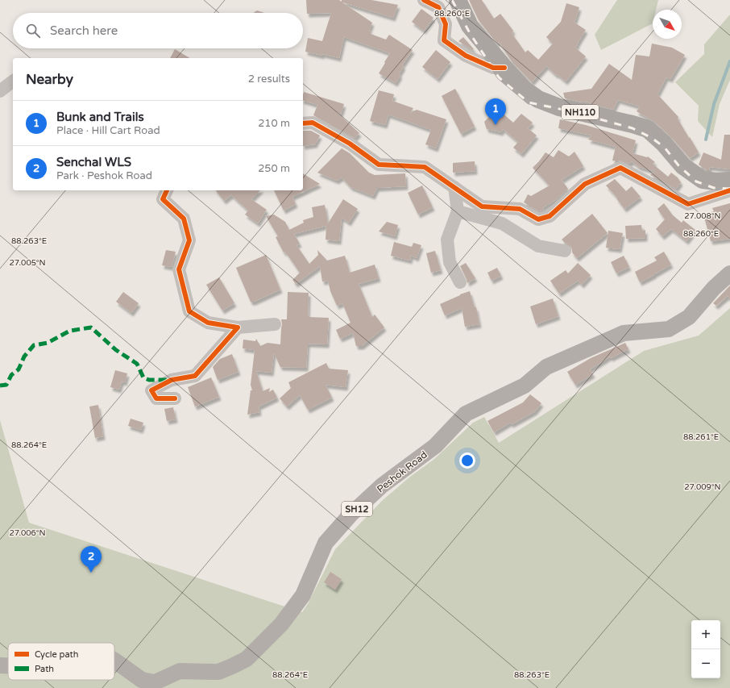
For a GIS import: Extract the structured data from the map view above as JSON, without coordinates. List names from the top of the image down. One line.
{"streets":{"highway":["NH110"],"main road":["Peshok Road","SH12"]},"legend":["Cycle path","Path"],"north":"bottom right","page":{"search":"Search here","heading":["Nearby","2 results"],"pins":["1","2"],"list":[{"mark":"1","name":"Bunk and Trails","note":"Place · Hill Cart Road","value":"210 m"},{"mark":"2","name":"Senchal WLS","note":"Park · Peshok Road","value":"250 m"}],"map_buttons":["+","−"]},"coordinates":["88.260°E","27.008°N","88.263°E","27.005°N","88.261°E","88.264°E","27.009°N","27.006°N"]}
